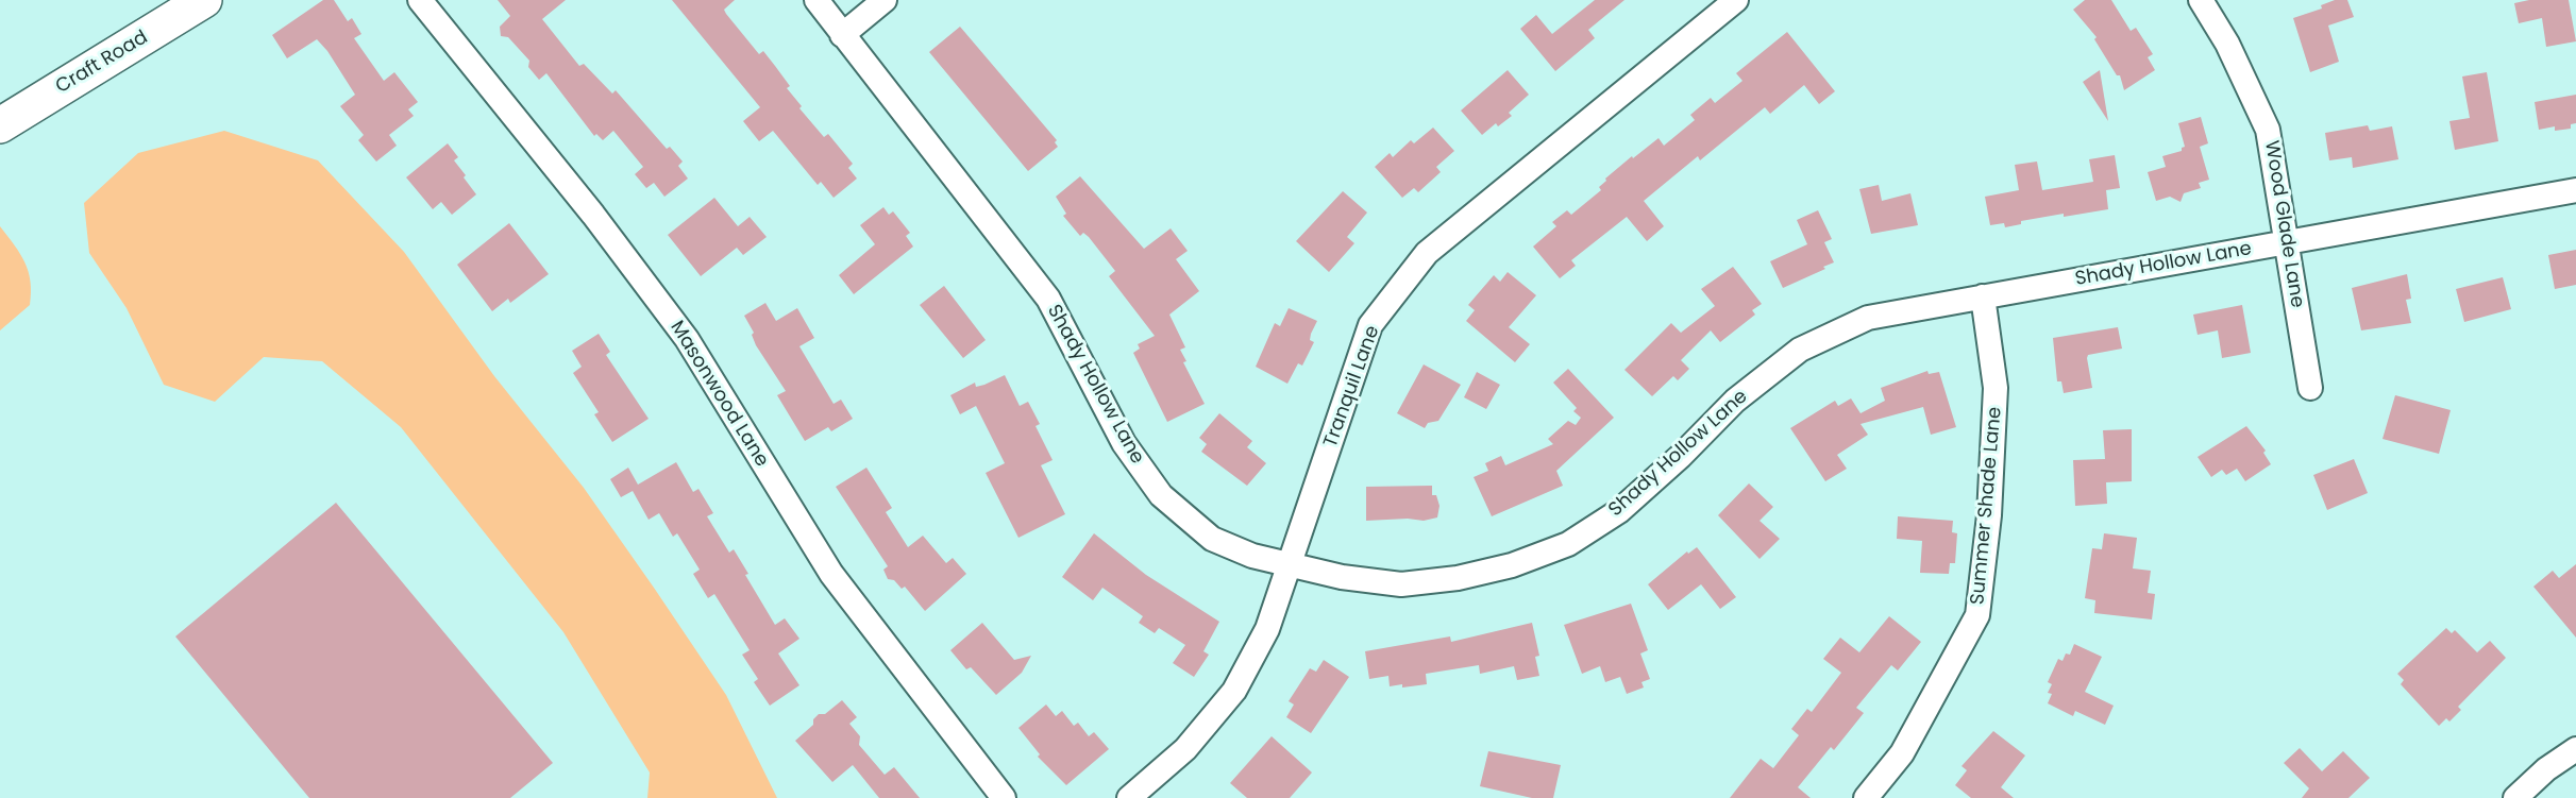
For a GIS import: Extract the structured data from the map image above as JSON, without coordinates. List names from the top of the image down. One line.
{"streets":{"street":["Craft Road","Wood Glade Lane","Shady Hollow Lane","Tranquil Lane","Masonwood Lane","Summer Shade Lane"]},"crossings":[["Wood Glade Lane","Shady Hollow Lane"],["Shady Hollow Lane","Tranquil Lane"],["Shady Hollow Lane","Summer Shade Lane"]]}
